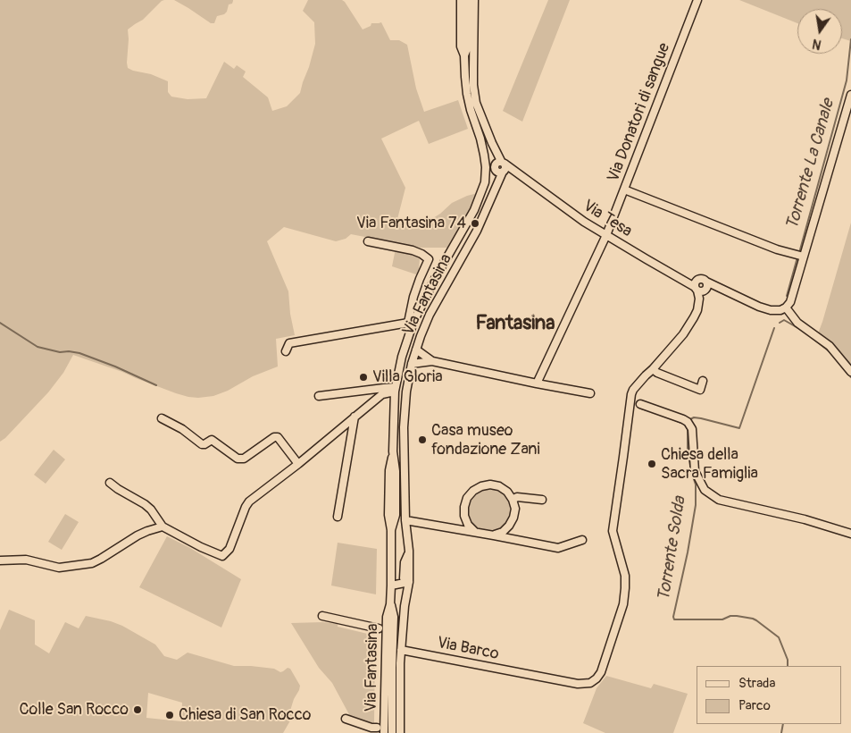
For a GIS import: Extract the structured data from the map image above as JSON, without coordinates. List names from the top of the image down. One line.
{"streets":{"street":["Via Donatori di sangue","Via Tesa","Via Fantasina","Via Barco"]},"crossings":[["Via Donatori di sangue","Via Tesa"],["Via Tesa","Via Fantasina"]],"districts":["Fantasina"],"water":["Torrente La Canale","Torrente Solda"],"places":["Via Fantasina 74","Villa Gloria","Casa museo fondazione Zani","Chiesa della Sacra Famiglia","Colle San Rocco","Chiesa di San Rocco"],"legend":["Strada","Parco"],"north":"bottom"}
